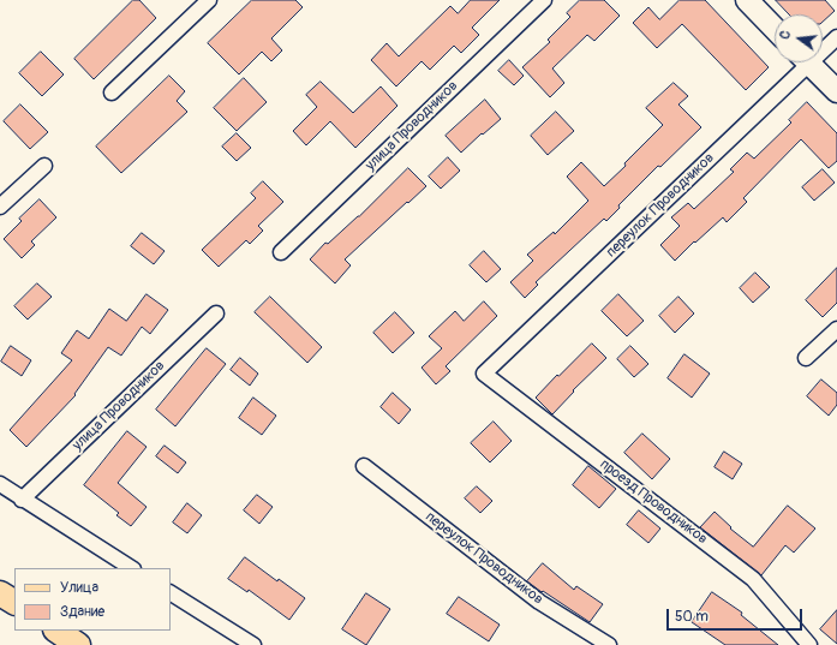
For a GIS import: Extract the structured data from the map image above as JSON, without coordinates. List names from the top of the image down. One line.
{"streets":{"street":["улица Проводников","переулок Проводников","проезд Проводников"]},"crossings":[["переулок Проводников","проезд Проводников"]],"legend":["Улица","Здание"],"scale_bar":"50 m","north":"left"}
